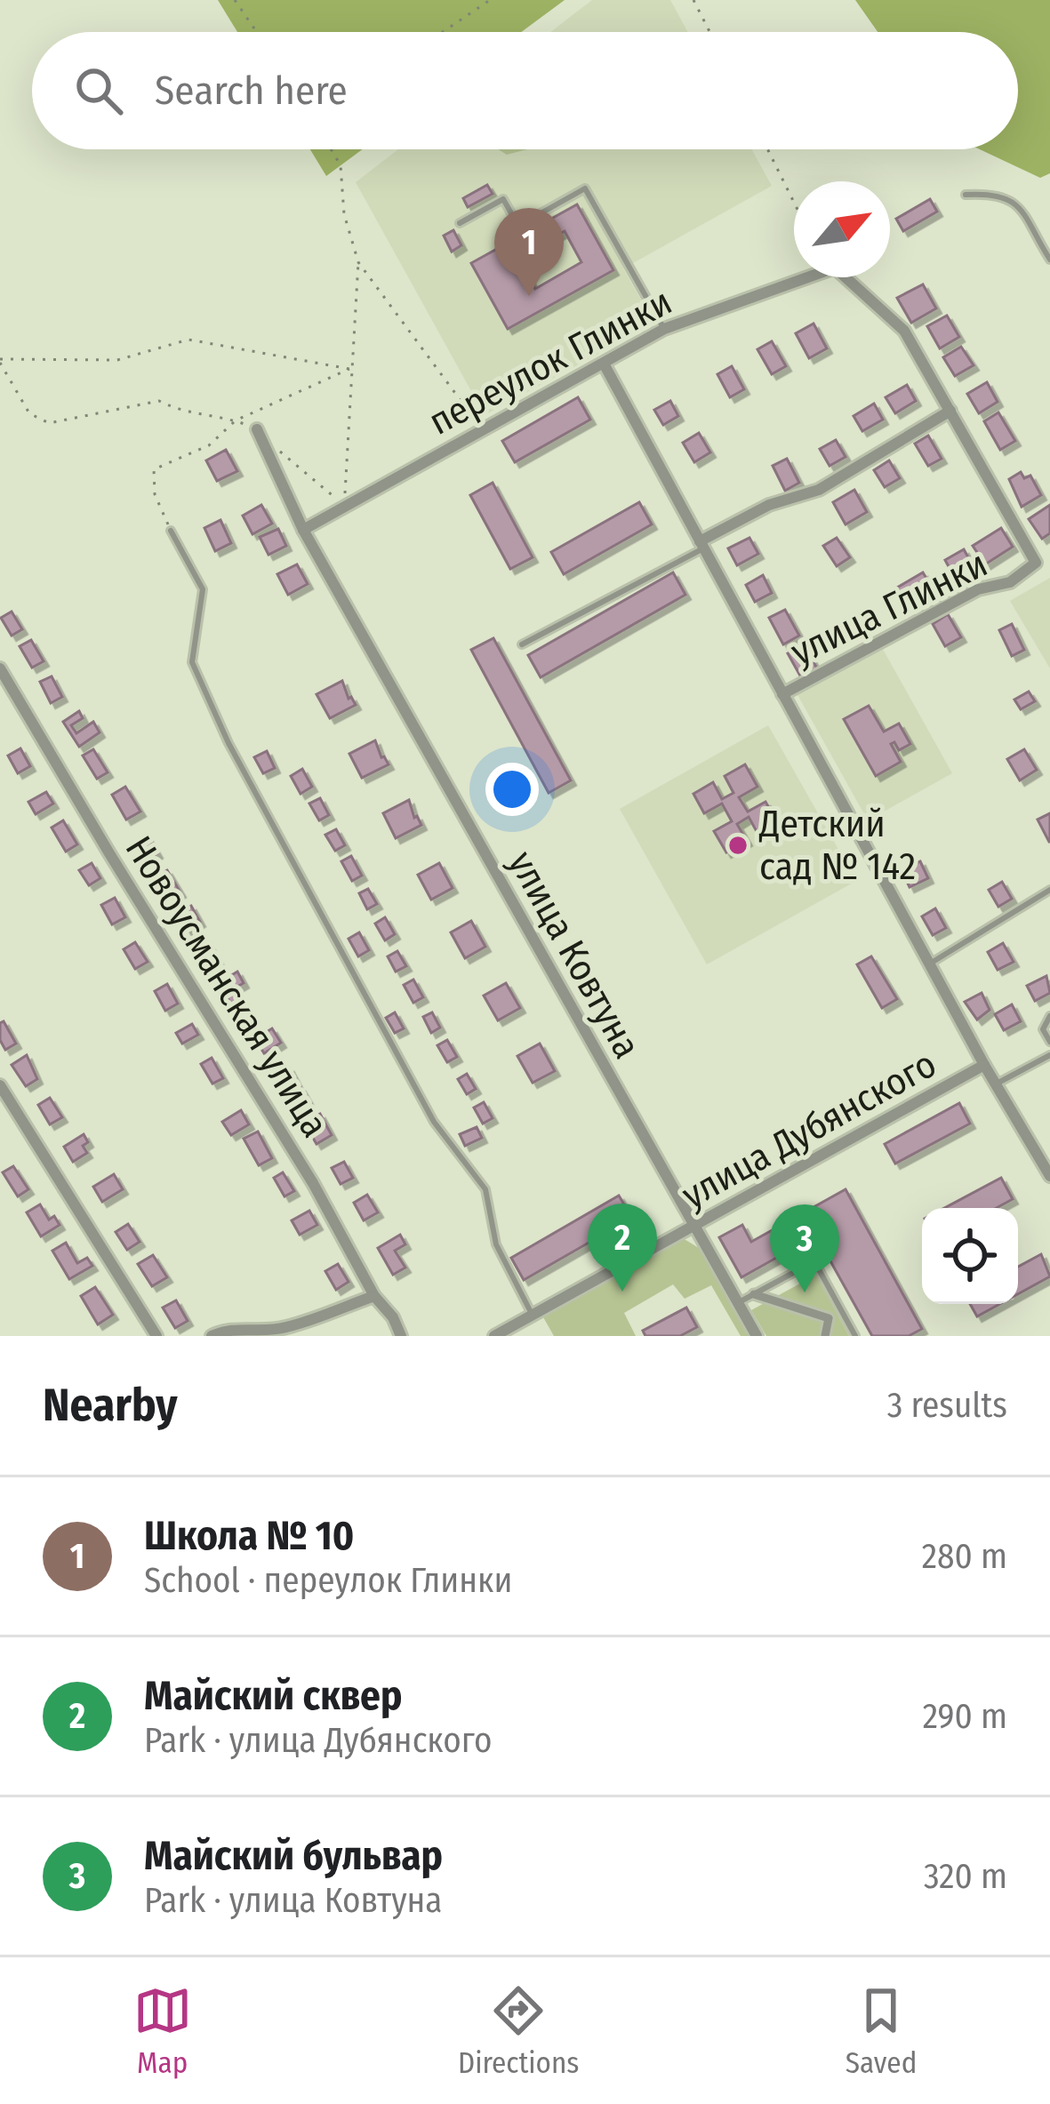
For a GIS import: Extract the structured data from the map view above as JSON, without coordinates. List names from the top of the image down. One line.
{"streets":{"street":["переулок Глинки","улица Глинки","улица Ковтуна","Новоусманская улица","улица Дубянского"]},"crossings":[["переулок Глинки","улица Глинки"],["переулок Глинки","улица Ковтуна"],["улица Глинки","улица Дубянского"],["улица Ковтуна","улица Дубянского"]],"places":["Детский сад № 142"],"north":"top right","page":{"search":"Search here","pins":["1","2","3"],"heading":["Nearby","3 results"],"list":[{"mark":"1","name":"Школа № 10","note":"School · переулок Глинки","value":"280 m"},{"mark":"2","name":"Майский сквер","note":"Park · улица Дубянского","value":"290 m"},{"mark":"3","name":"Майский бульвар","note":"Park · улица Ковтуна","value":"320 m"}],"nav":["Map","Directions","Saved"]}}
